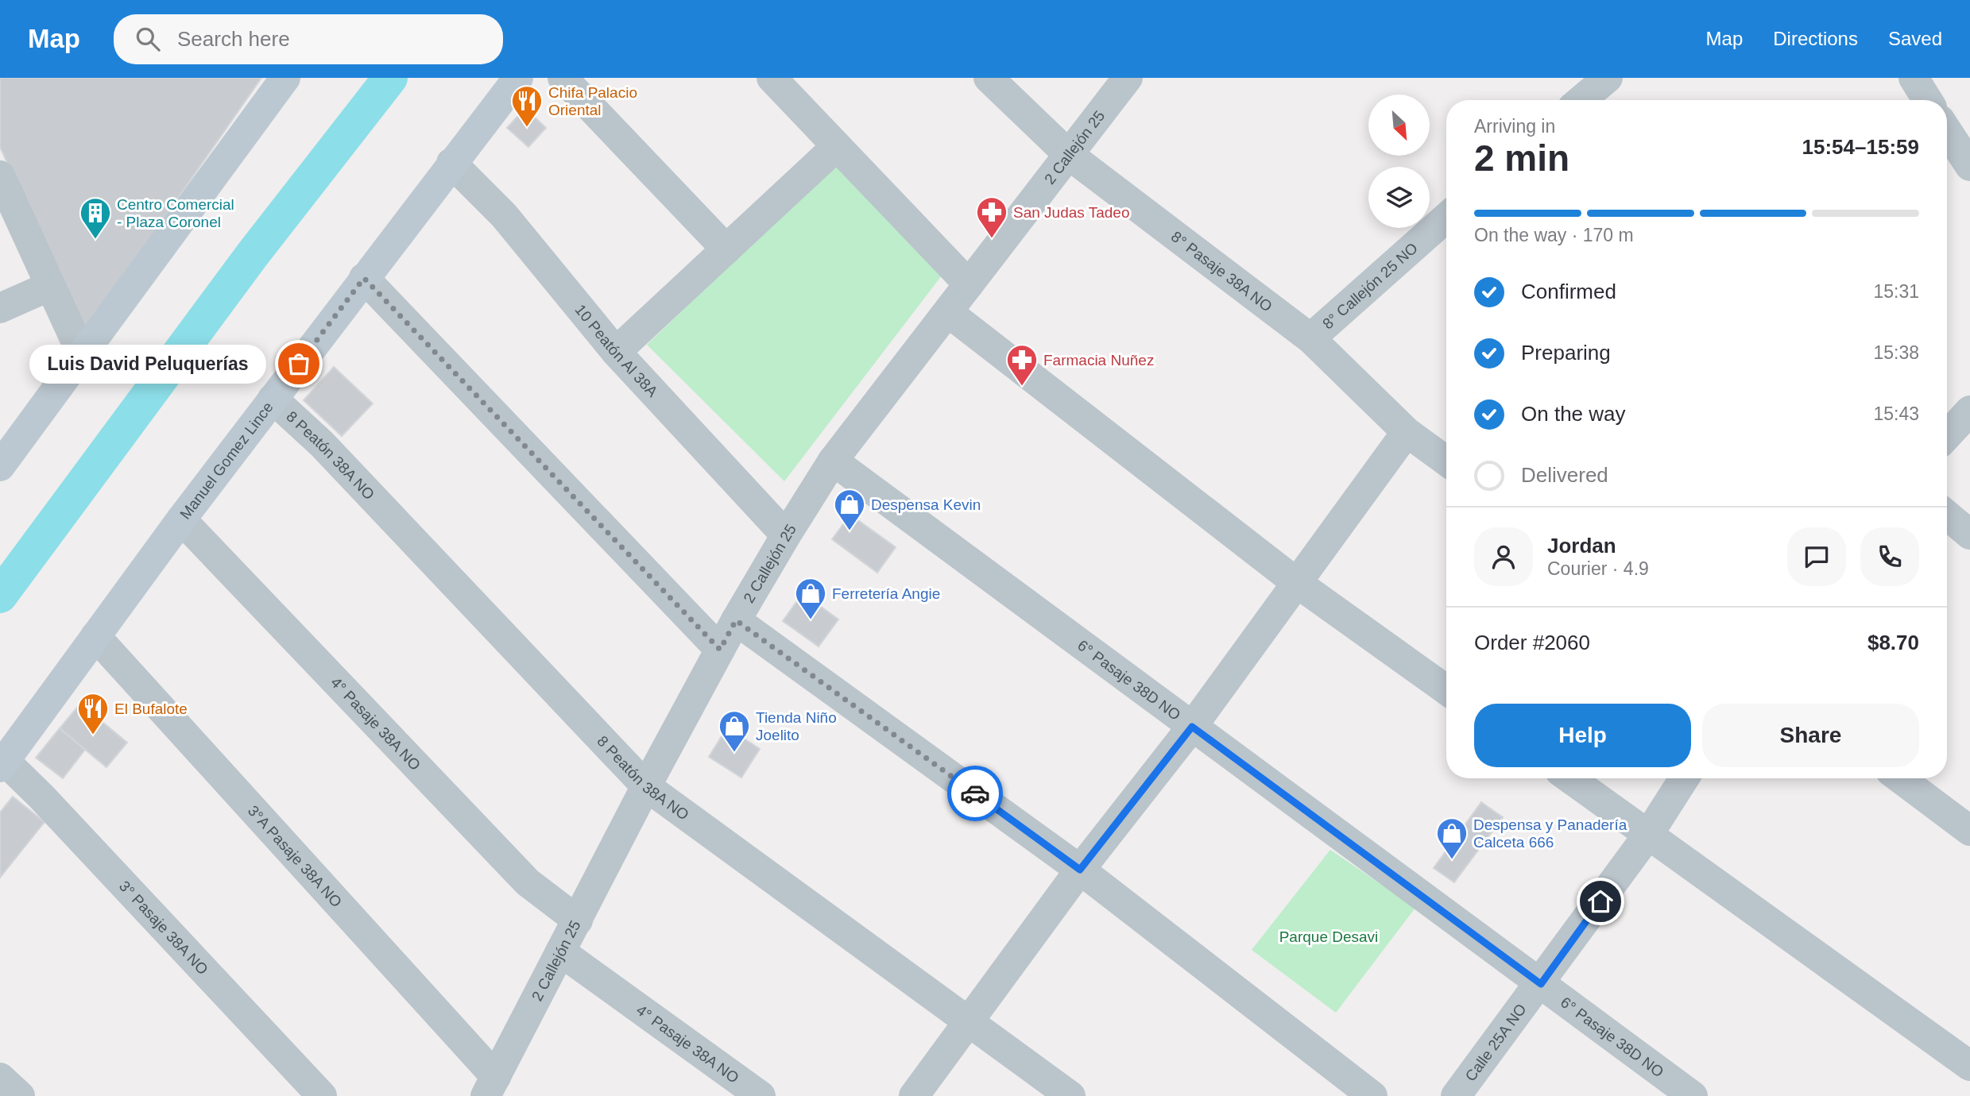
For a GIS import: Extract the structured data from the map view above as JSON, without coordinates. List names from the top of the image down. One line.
{"streets":{"main road":["Manuel Gomez Lince"],"street":["2 Callejón 25","8° Pasaje 38A NO","8° Callejón 25 NO","10 Peatón Al 38A","8 Peatón 38A NO","6° Pasaje 38D NO","4° Pasaje 38A NO","3°A Pasaje 38A NO","3° Pasaje 38A NO","Calle 25A NO"]},"crossings":[["2 Callejón 25","8° Pasaje 38A NO"],["2 Callejón 25","10 Peatón Al 38A"],["2 Callejón 25","8 Peatón 38A NO"],["2 Callejón 25","6° Pasaje 38D NO"],["2 Callejón 25","4° Pasaje 38A NO"],["2 Callejón 25","3°A Pasaje 38A NO"],["8° Pasaje 38A NO","8° Callejón 25 NO"],["10 Peatón Al 38A","Manuel Gomez Lince"],["8 Peatón 38A NO","Manuel Gomez Lince"],["Manuel Gomez Lince","4° Pasaje 38A NO"],["Manuel Gomez Lince","3°A Pasaje 38A NO"],["Manuel Gomez Lince","3° Pasaje 38A NO"],["6° Pasaje 38D NO","Calle 25A NO"]],"parks":["Parque Desavi"],"places":{"restaurant":["Chifa Palacio Oriental","El Bufalote"],"pharmacy":["San Judas Tadeo","Farmacia Nuñez"],"building":["Centro Comercial - Plaza Coronel"],"other":["Luis David Peluquerías"],"shop":["Despensa Kevin","Ferretería Angie","Tienda Niño Joelito","Despensa y Panadería Calceta 666"]},"north":"bottom right","page":{"header":"Map","search":"Search here","nav":["Map","Directions","Saved"],"heading":["2 min","Arriving in","15:54–15:59"],"panel":["Jordan","Courier · 4.9","Order #2060","$8.70"],"bar":"On the way · 170 m","list":[["Confirmed","15:31"],["Preparing","15:38"],["On the way","15:43"],"Delivered"],"bubble":"Luis David Peluquerías","buttons":["Help","Share"]}}
